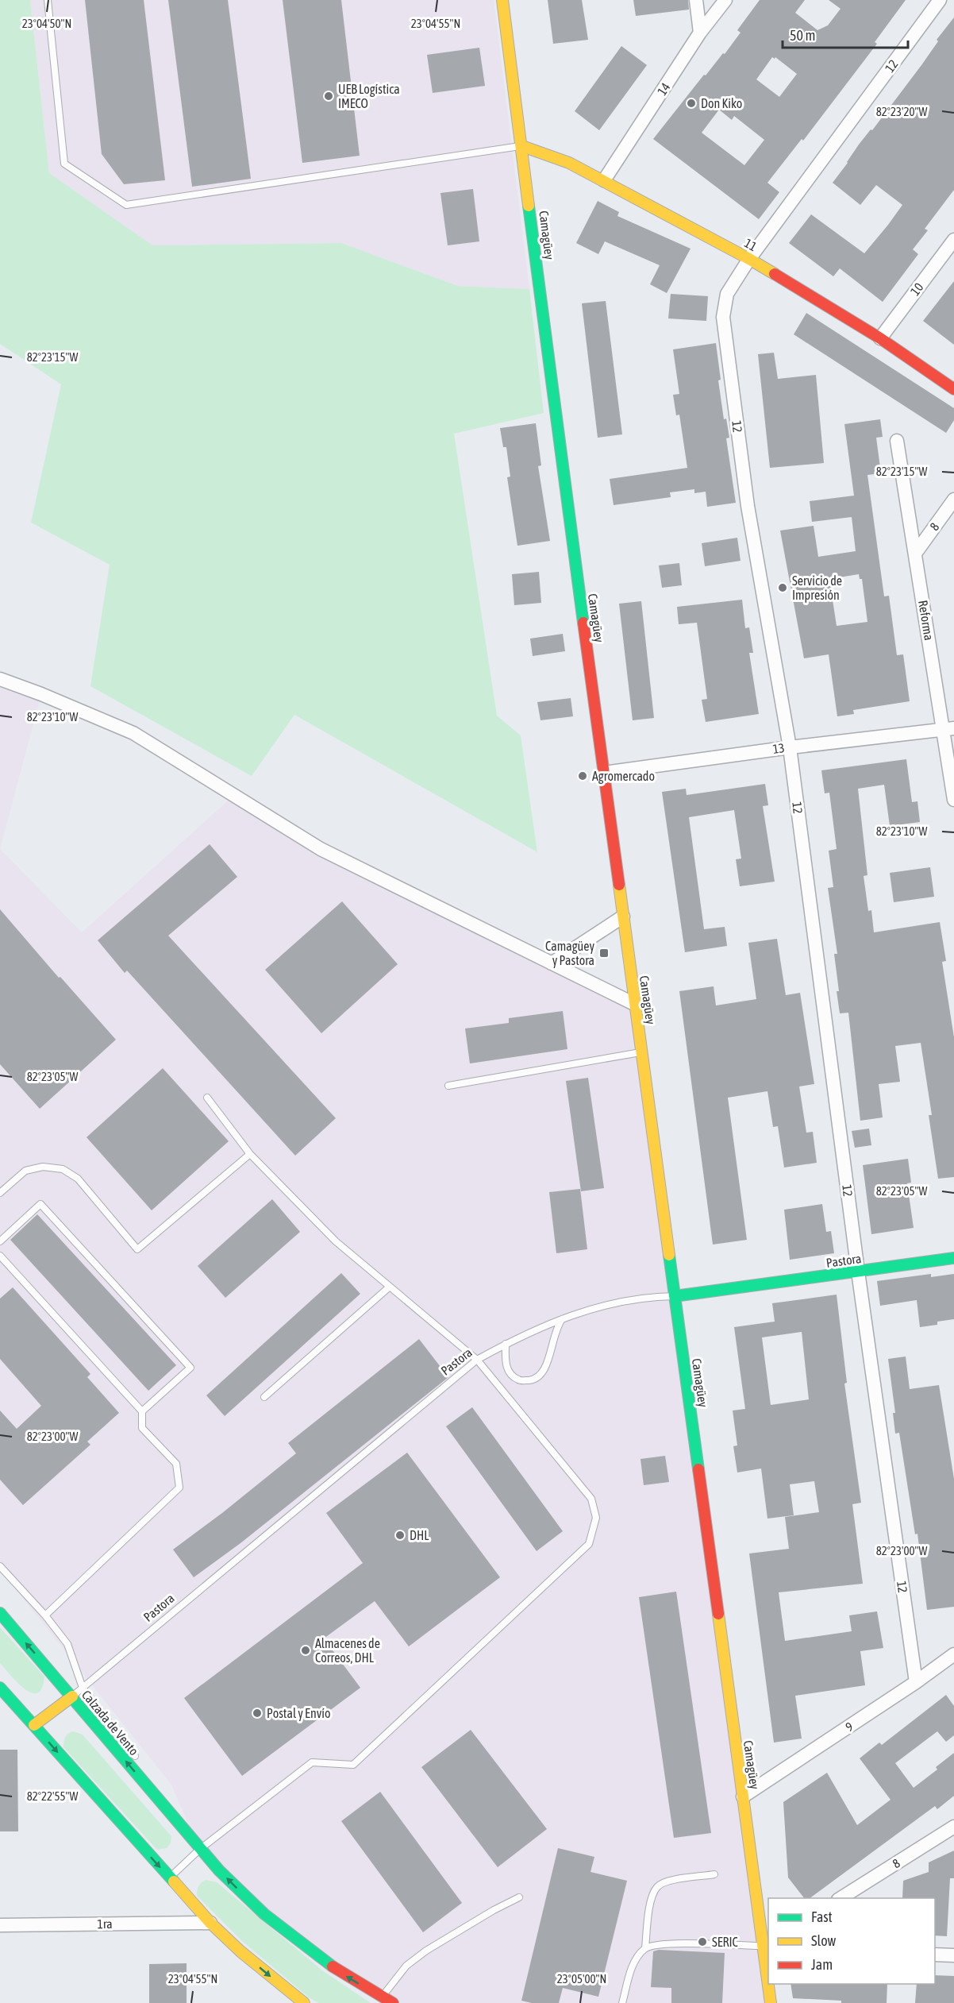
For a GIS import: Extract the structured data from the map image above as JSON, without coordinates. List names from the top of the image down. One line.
{"streets":{"main road":["Camagüey","11","Pastora","Calzada de Vento"],"street":["12","14","10","8","Reforma","13","9","1ra"]},"crossings":[["12","11"],["12","13"],["12","Pastora"],["12","9"],["14","11"],["Camagüey","11"],["Camagüey","13"],["Camagüey","Pastora"],["Camagüey","9"],["11","10"],["8","Reforma"],["Reforma","13"],["Pastora","Calzada de Vento"]],"places":{"other":["UEB Logística IMECO","Don Kiko","Servicio de Impresión","Agromercado","DHL","Almacenes de Correos, DHL","Postal y Envío","SERIC"],"transit":["Camagüey y Pastora"]},"legend":["Fast","Slow","Jam"],"scale_bar":"50 m","coordinates":["23°04'50\"N","23°04'55\"N","82°23'20\"W","82°23'15\"W","82°23'10\"W","82°23'05\"W","82°23'00\"W","82°22'55\"W","23°05'00\"N"]}
